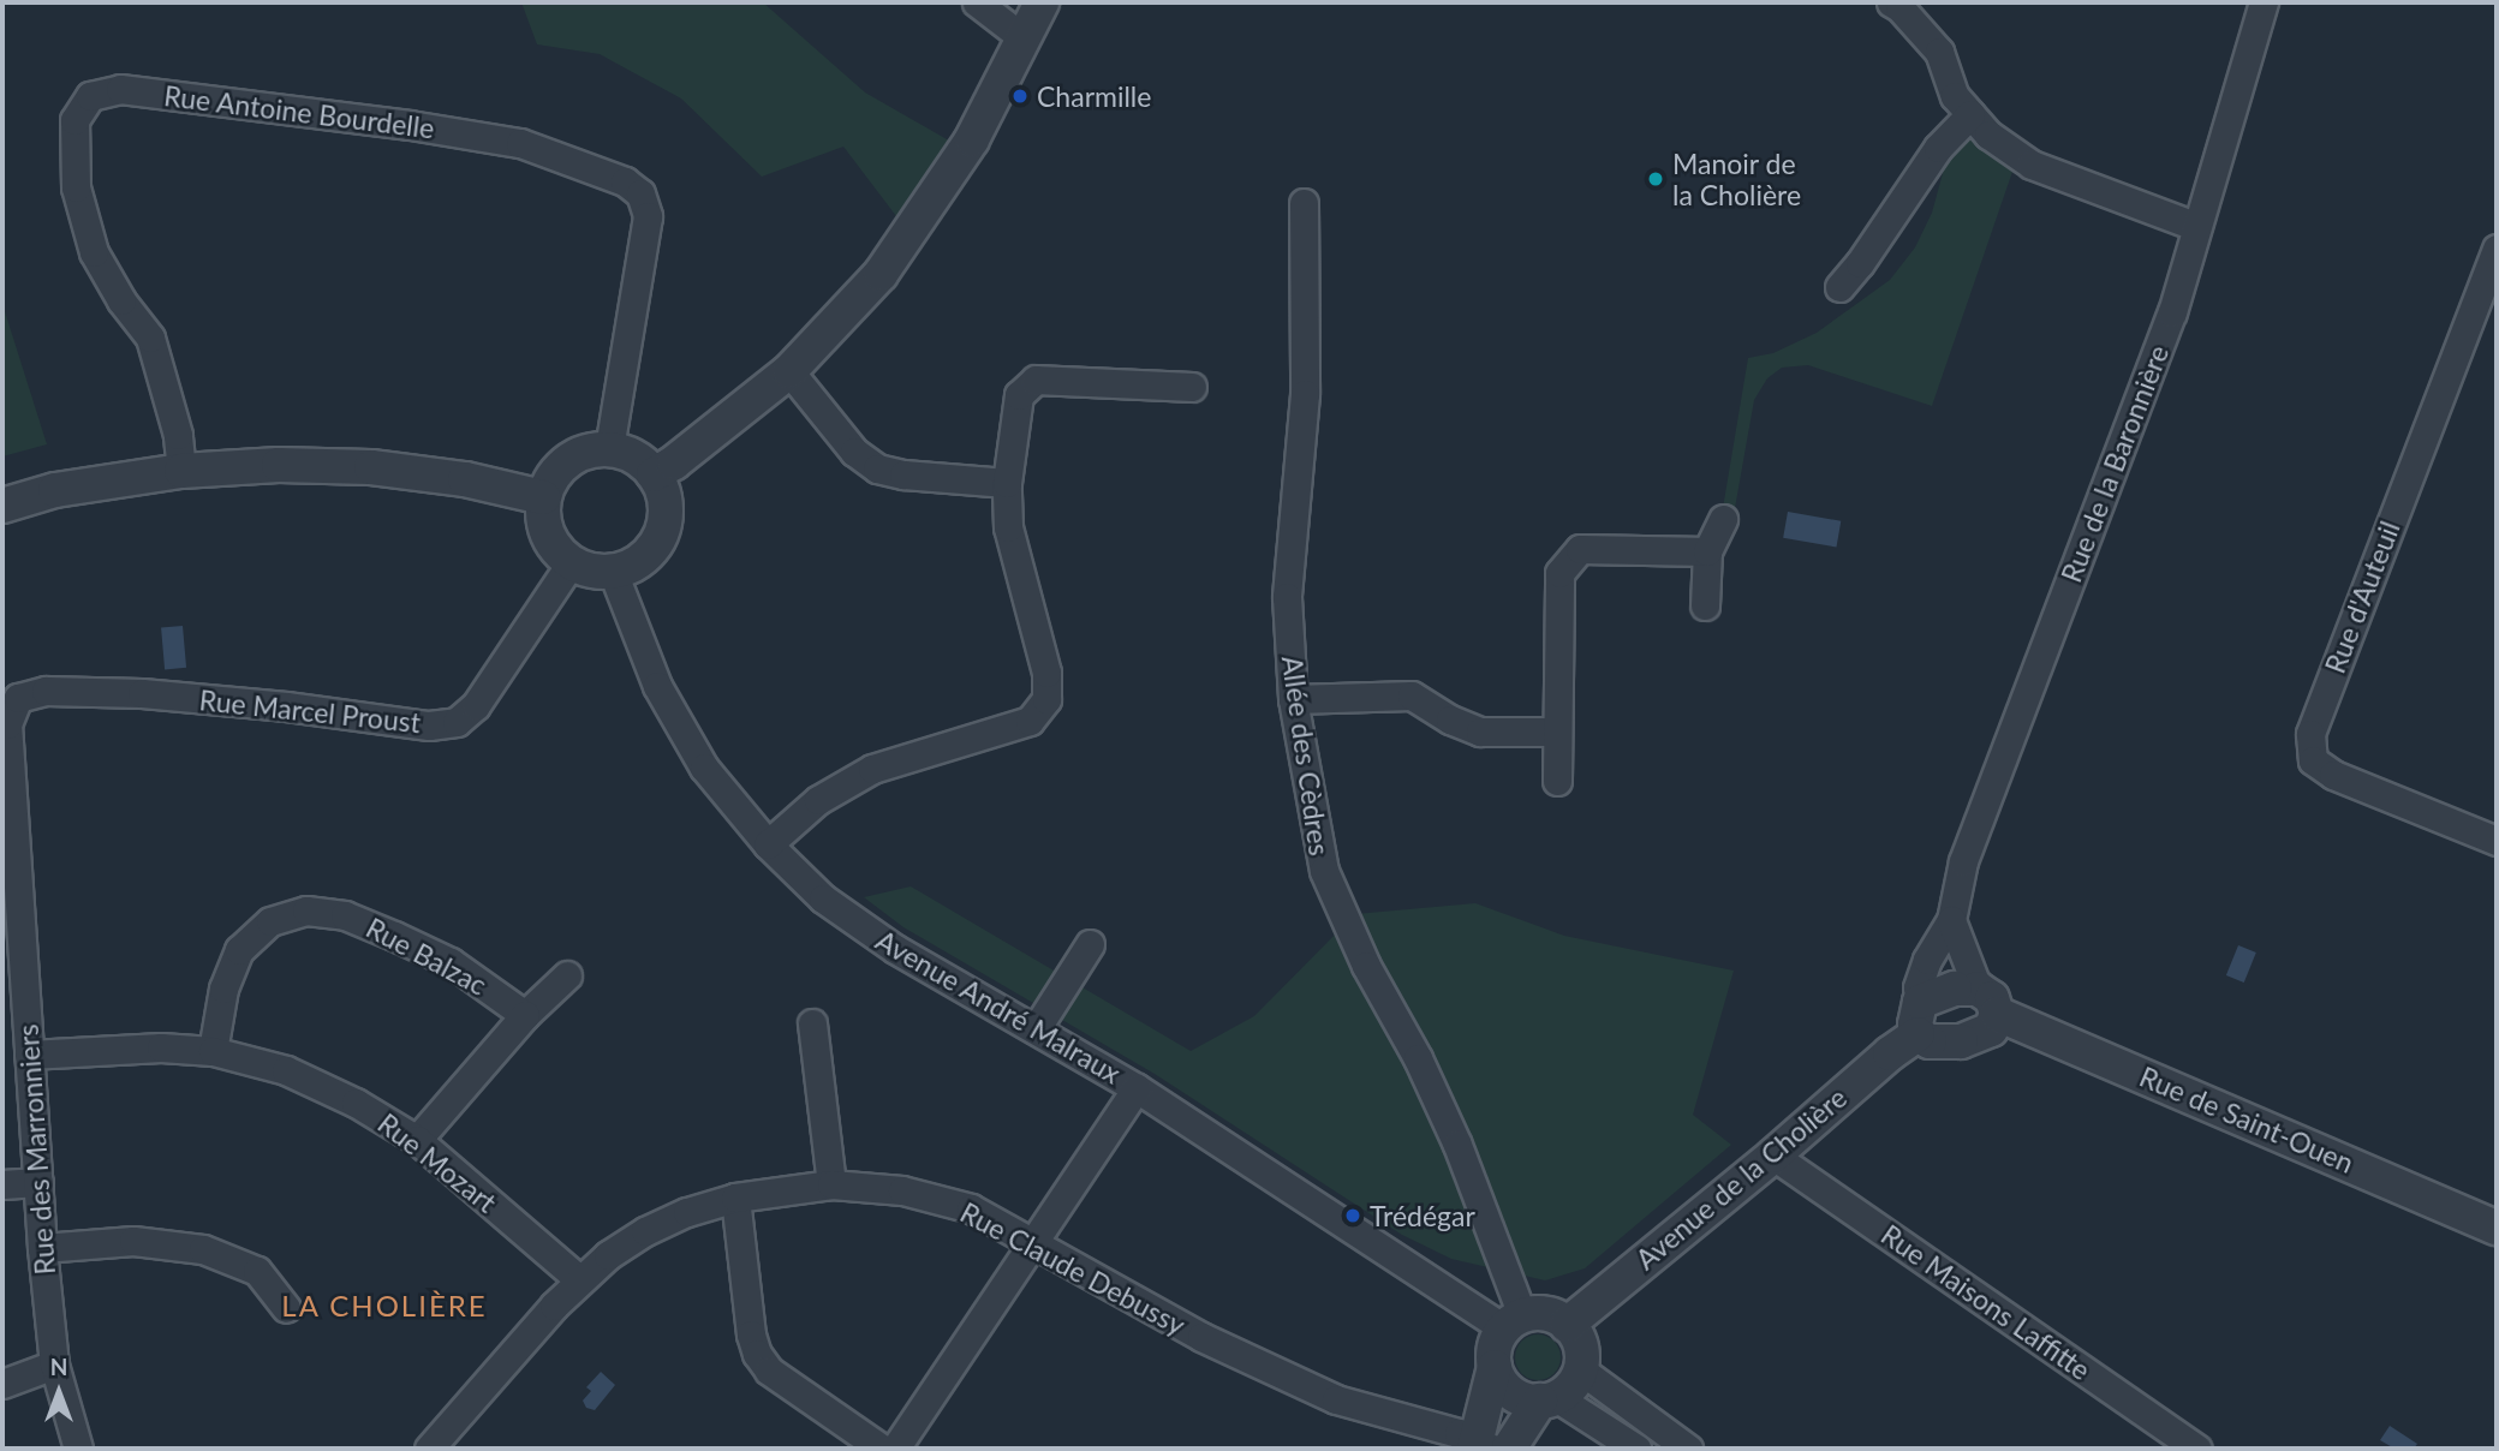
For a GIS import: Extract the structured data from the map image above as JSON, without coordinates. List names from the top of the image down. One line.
{"streets":{"street":["Rue Antoine Bourdelle","Rue de la Baronnière","Rue d'Auteuil","Rue Marcel Proust","Allée des Cèdres","Rue Balzac","Avenue André Malraux","Rue de Saint-Ouen","Rue des Marronniers","Rue Mozart","Avenue de la Cholière","Rue Claude Debussy","Rue Maisons Laffitte"]},"crossings":[["Rue Antoine Bourdelle","Rue Marcel Proust"],["Rue Antoine Bourdelle","Avenue André Malraux"],["Rue de la Baronnière","Avenue de la Cholière"],["Rue Marcel Proust","Avenue André Malraux"],["Rue Marcel Proust","Rue des Marronniers"],["Allée des Cèdres","Avenue André Malraux"],["Allée des Cèdres","Avenue de la Cholière"],["Rue Balzac","Rue Mozart"],["Avenue André Malraux","Avenue de la Cholière"],["Rue de Saint-Ouen","Avenue de la Cholière"],["Rue des Marronniers","Rue Mozart"],["Rue Mozart","Rue Claude Debussy"],["Avenue de la Cholière","Rue Maisons Laffitte"]],"districts":["LA CHOLIÈRE"],"places":["Charmille","Manoir de la Cholière","Trédégar"],"north":"top"}
